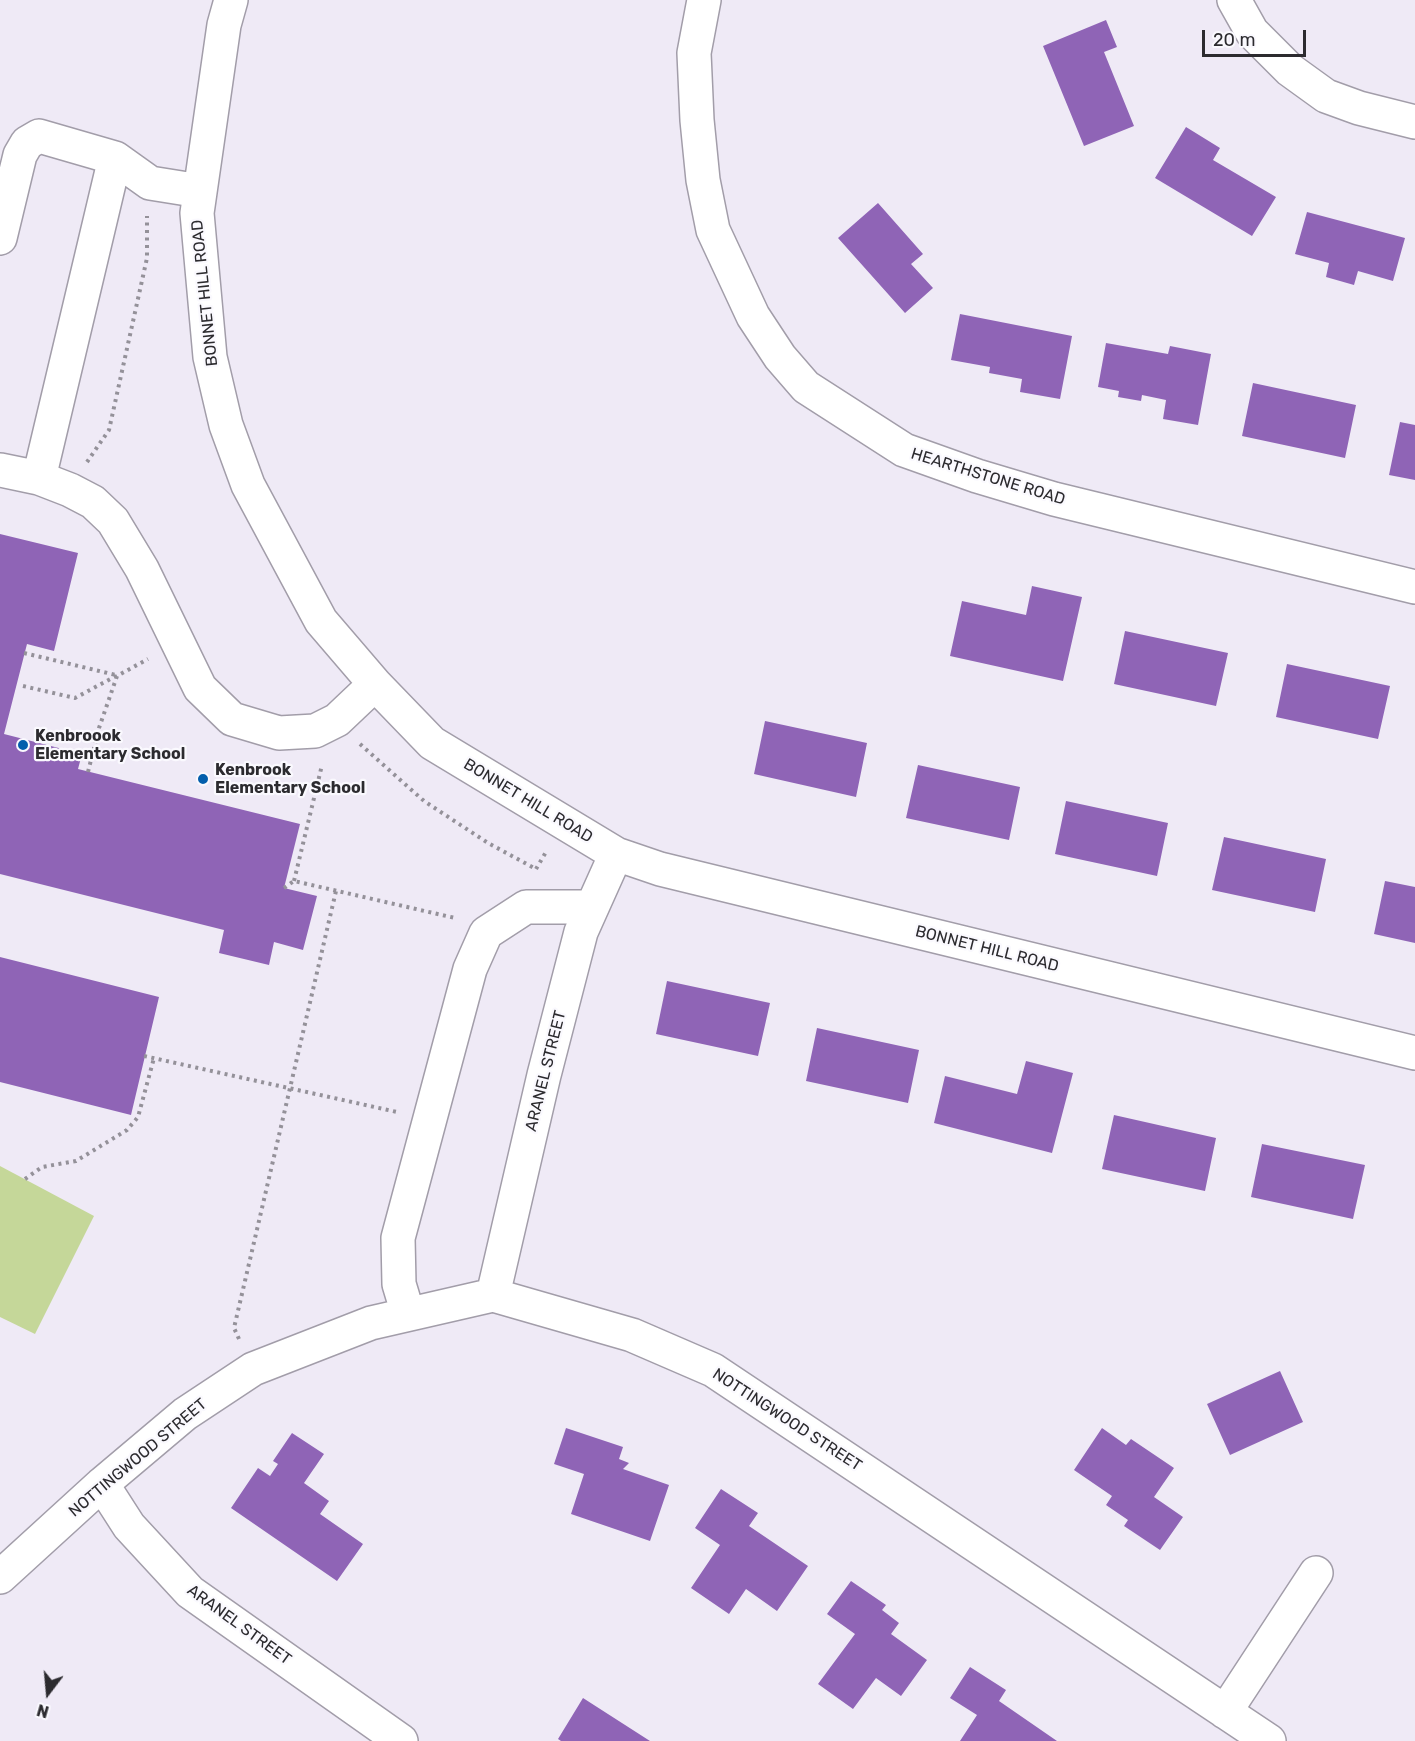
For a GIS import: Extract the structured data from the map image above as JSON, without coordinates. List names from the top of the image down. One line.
{"streets":{"street":["BONNET HILL ROAD","HEARTHSTONE ROAD","ARANEL STREET","NOTTINGWOOD STREET"]},"crossings":[["BONNET HILL ROAD","ARANEL STREET"],["ARANEL STREET","NOTTINGWOOD STREET"]],"places":["Kenbroook Elementary School","Kenbrook Elementary School"],"scale_bar":"20 m","north":"bottom"}
